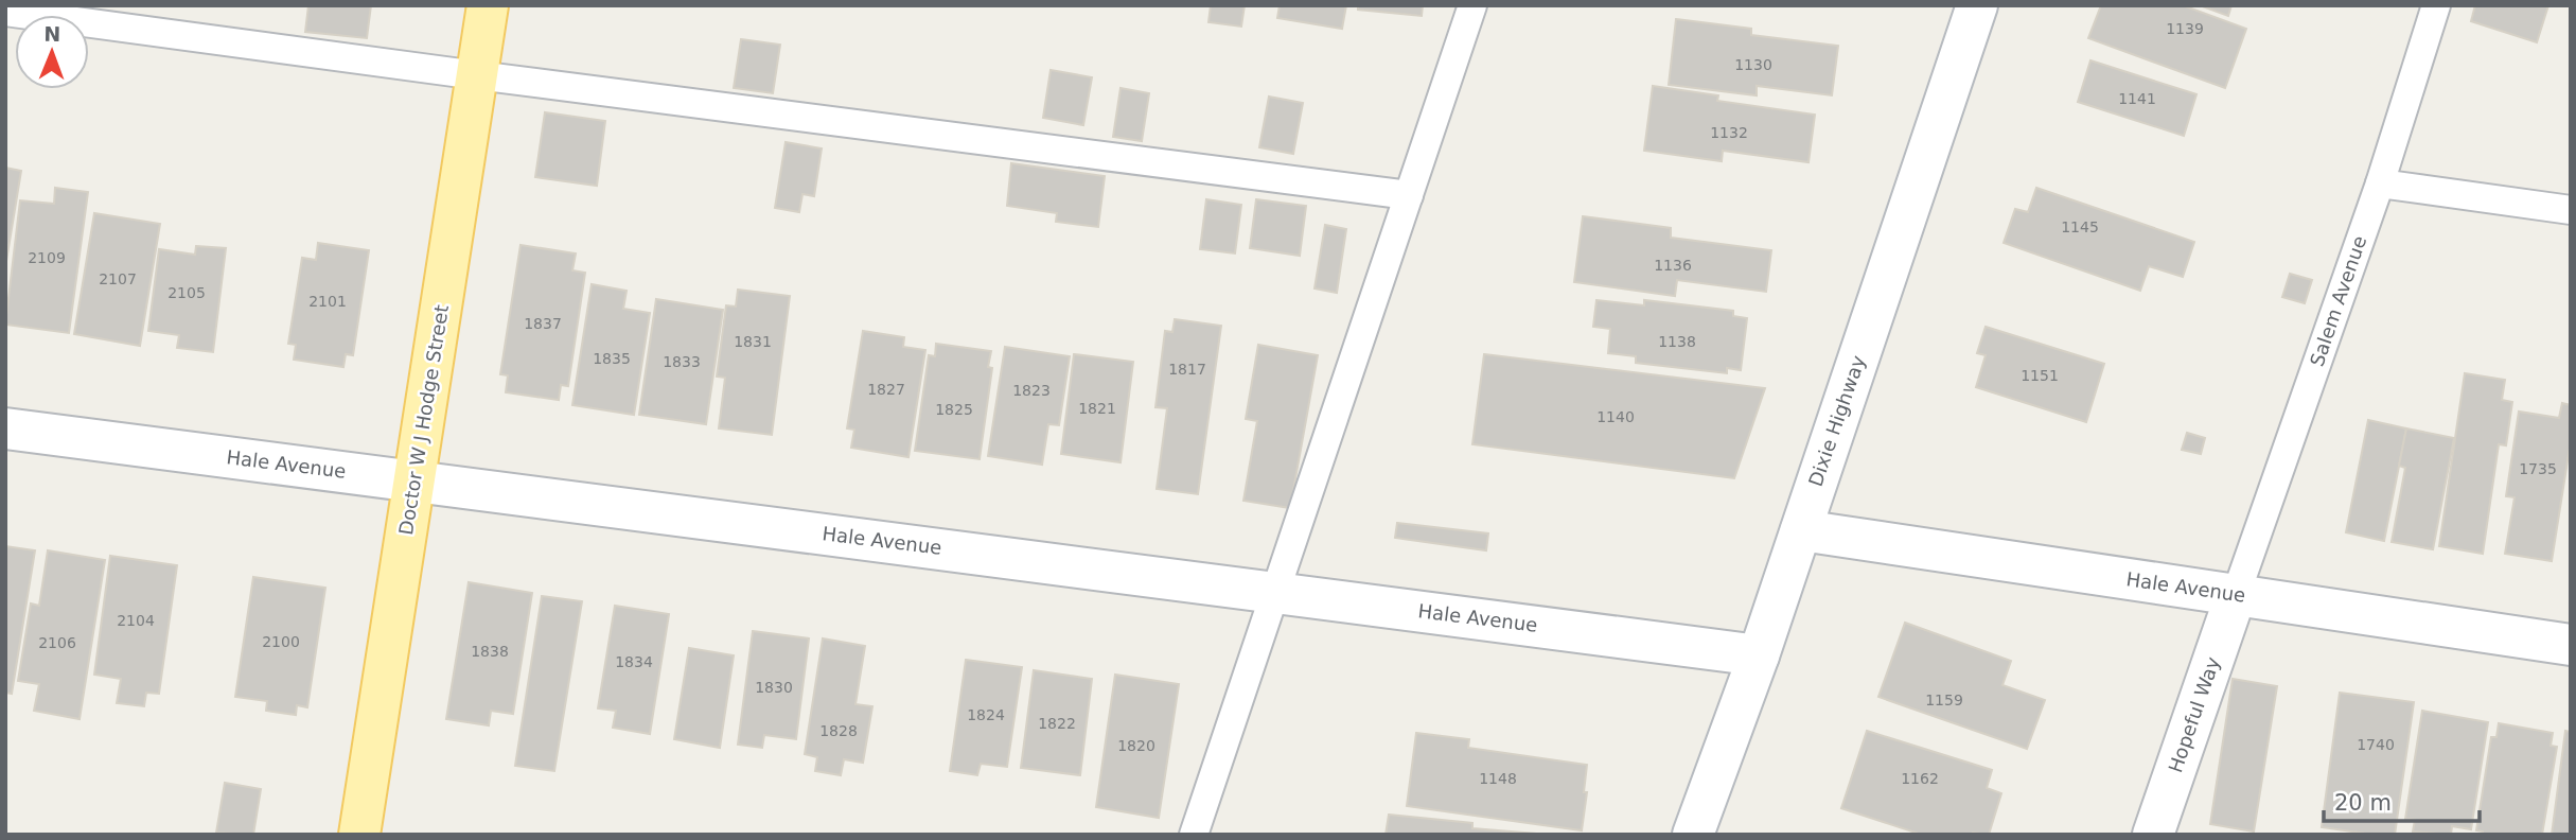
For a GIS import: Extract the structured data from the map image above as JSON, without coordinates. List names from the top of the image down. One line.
{"streets":{"main road":["Doctor W J Hodge Street"],"street":["Dixie Highway","Hale Avenue","Hopeful Way"],"lane":["Salem Avenue"]},"crossings":[["Salem Avenue","Hale Avenue"],["Salem Avenue","Hopeful Way"],["Doctor W J Hodge Street","Hale Avenue"],["Dixie Highway","Hale Avenue"],["Hale Avenue","Hopeful Way"]],"house_numbers":["1139","1130","1141","1132","1145","2109","1136","2107","2105","2101","1837","1831","1138","1835","1833","1817","1151","1827","1823","1821","1825","1140","1735","2104","2100","2106","1838","1834","1830","1159","1824","1822","1828","1740","1820","1148","1162"],"scale_bar":"20 m","north":"top"}
